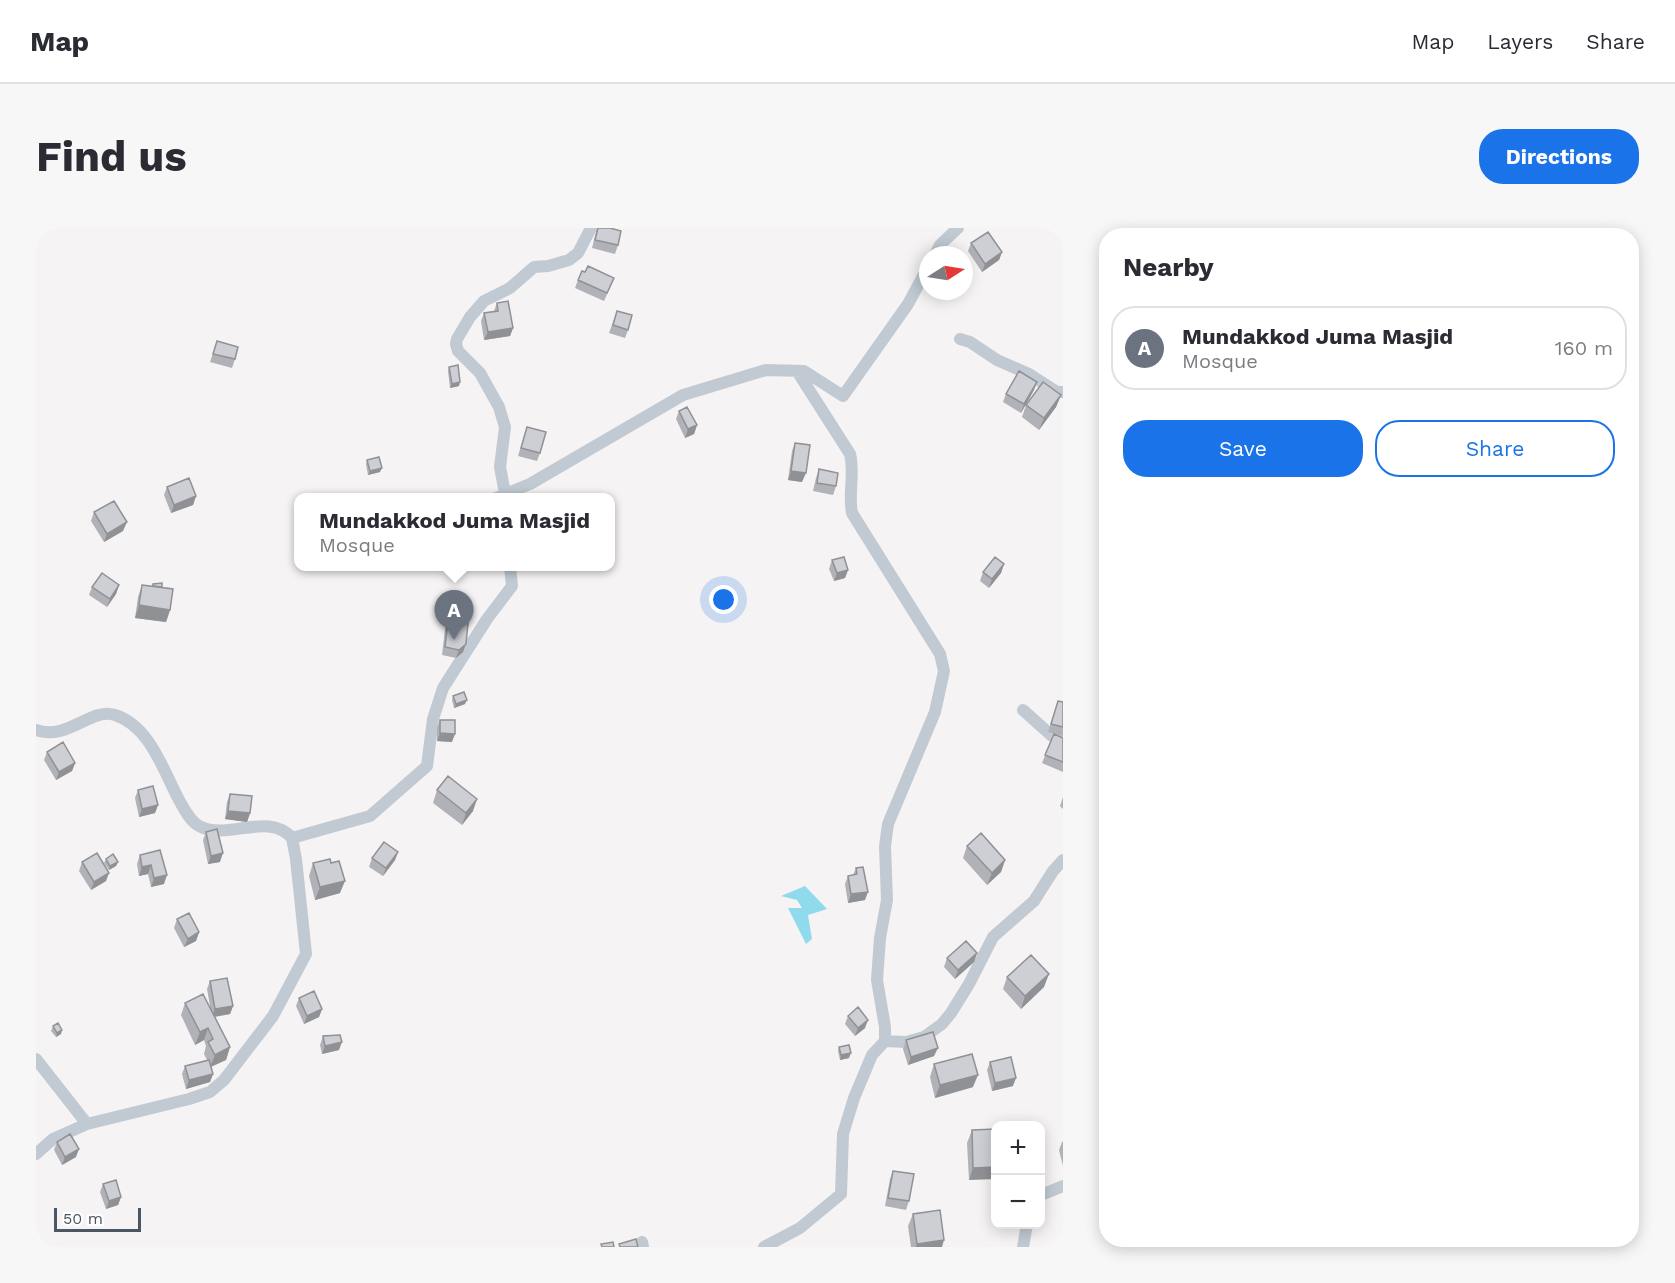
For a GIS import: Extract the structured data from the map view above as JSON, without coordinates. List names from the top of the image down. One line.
{"scale_bar":"50 m","north":"right","page":{"header":"Map","nav":["Map","Layers","Share"],"buttons":["Directions",["Save","Share"]],"title":"Find us","heading":"Nearby","list":[{"mark":"A","name":"Mundakkod Juma Masjid","note":"Mosque","value":"160 m"}],"popup":["Mundakkod Juma Masjid","Mosque"],"pins":"A","map_buttons":["+","−"],"scale":"50 m"}}
